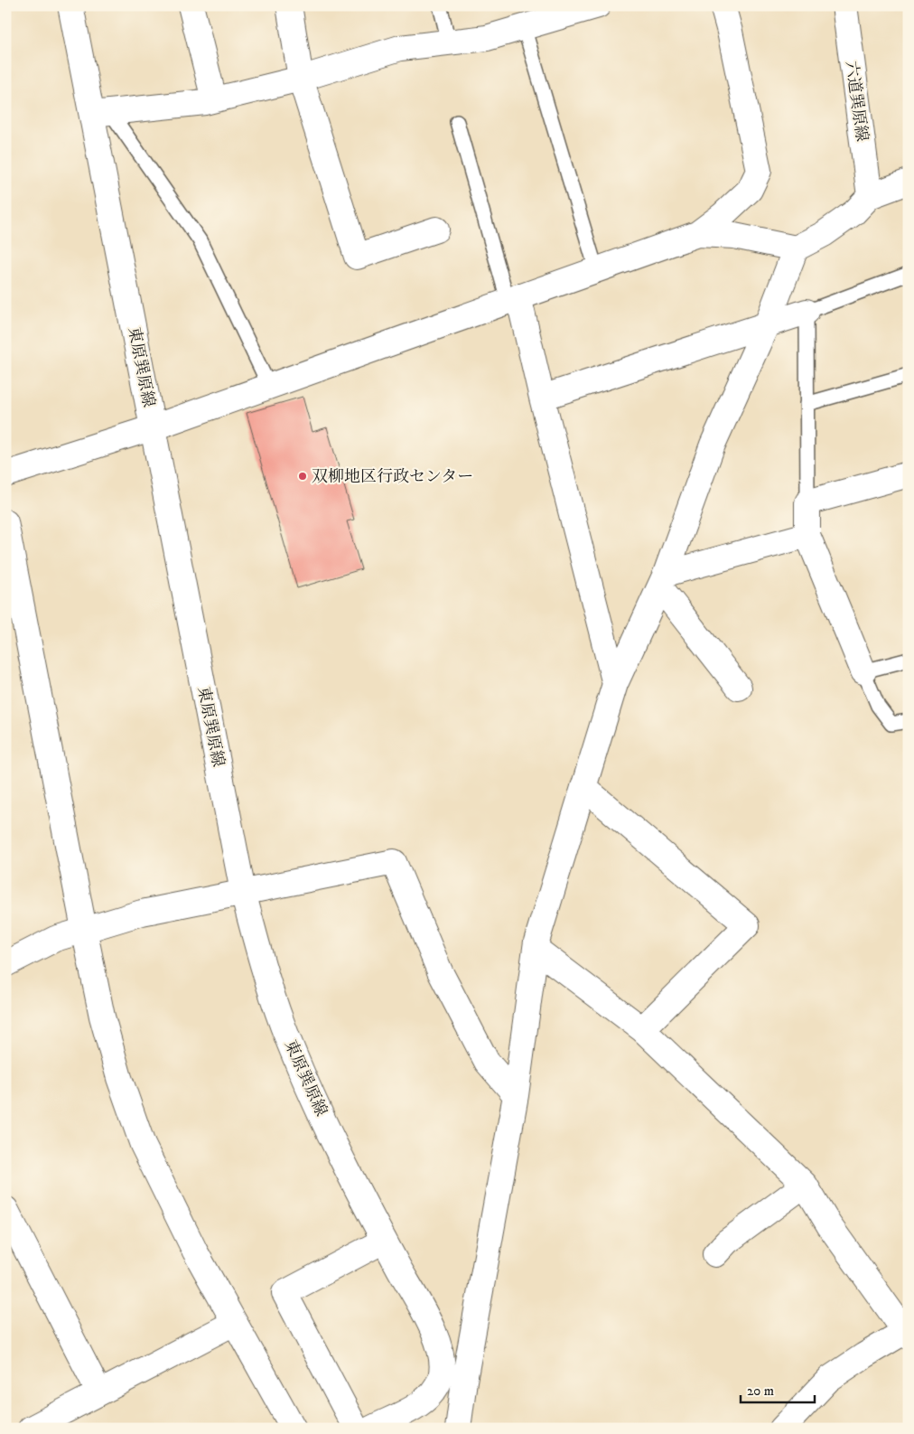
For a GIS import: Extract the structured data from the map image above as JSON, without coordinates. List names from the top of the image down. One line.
{"streets":{"street":["六道巽原線","東原巽原線"]},"places":["双柳地区行政センター"],"scale_bar":"20 m"}
